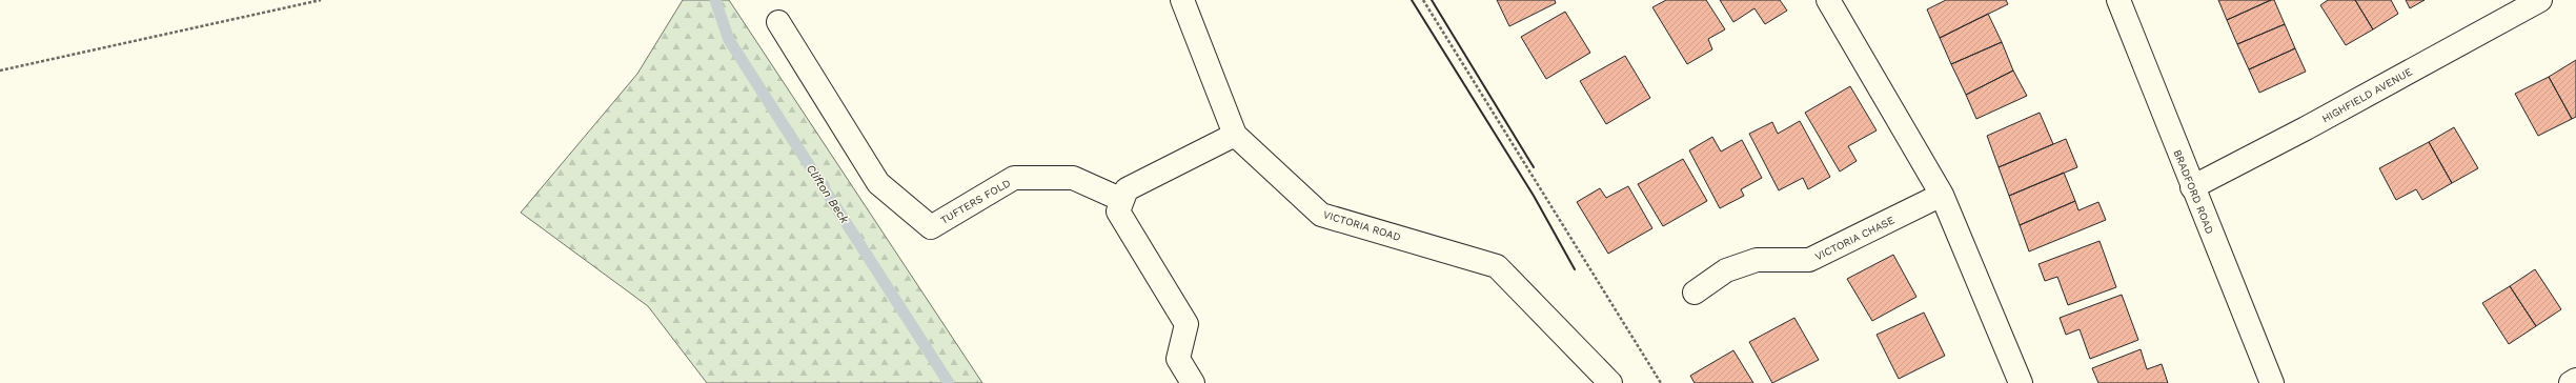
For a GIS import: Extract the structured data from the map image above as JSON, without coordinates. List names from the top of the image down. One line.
{"streets":{"street":["HIGHFIELD AVENUE","BRADFORD ROAD","TUFTERS FOLD","VICTORIA ROAD","VICTORIA CHASE"]},"crossings":[["HIGHFIELD AVENUE","BRADFORD ROAD"]],"water":["Clifton Beck"]}
